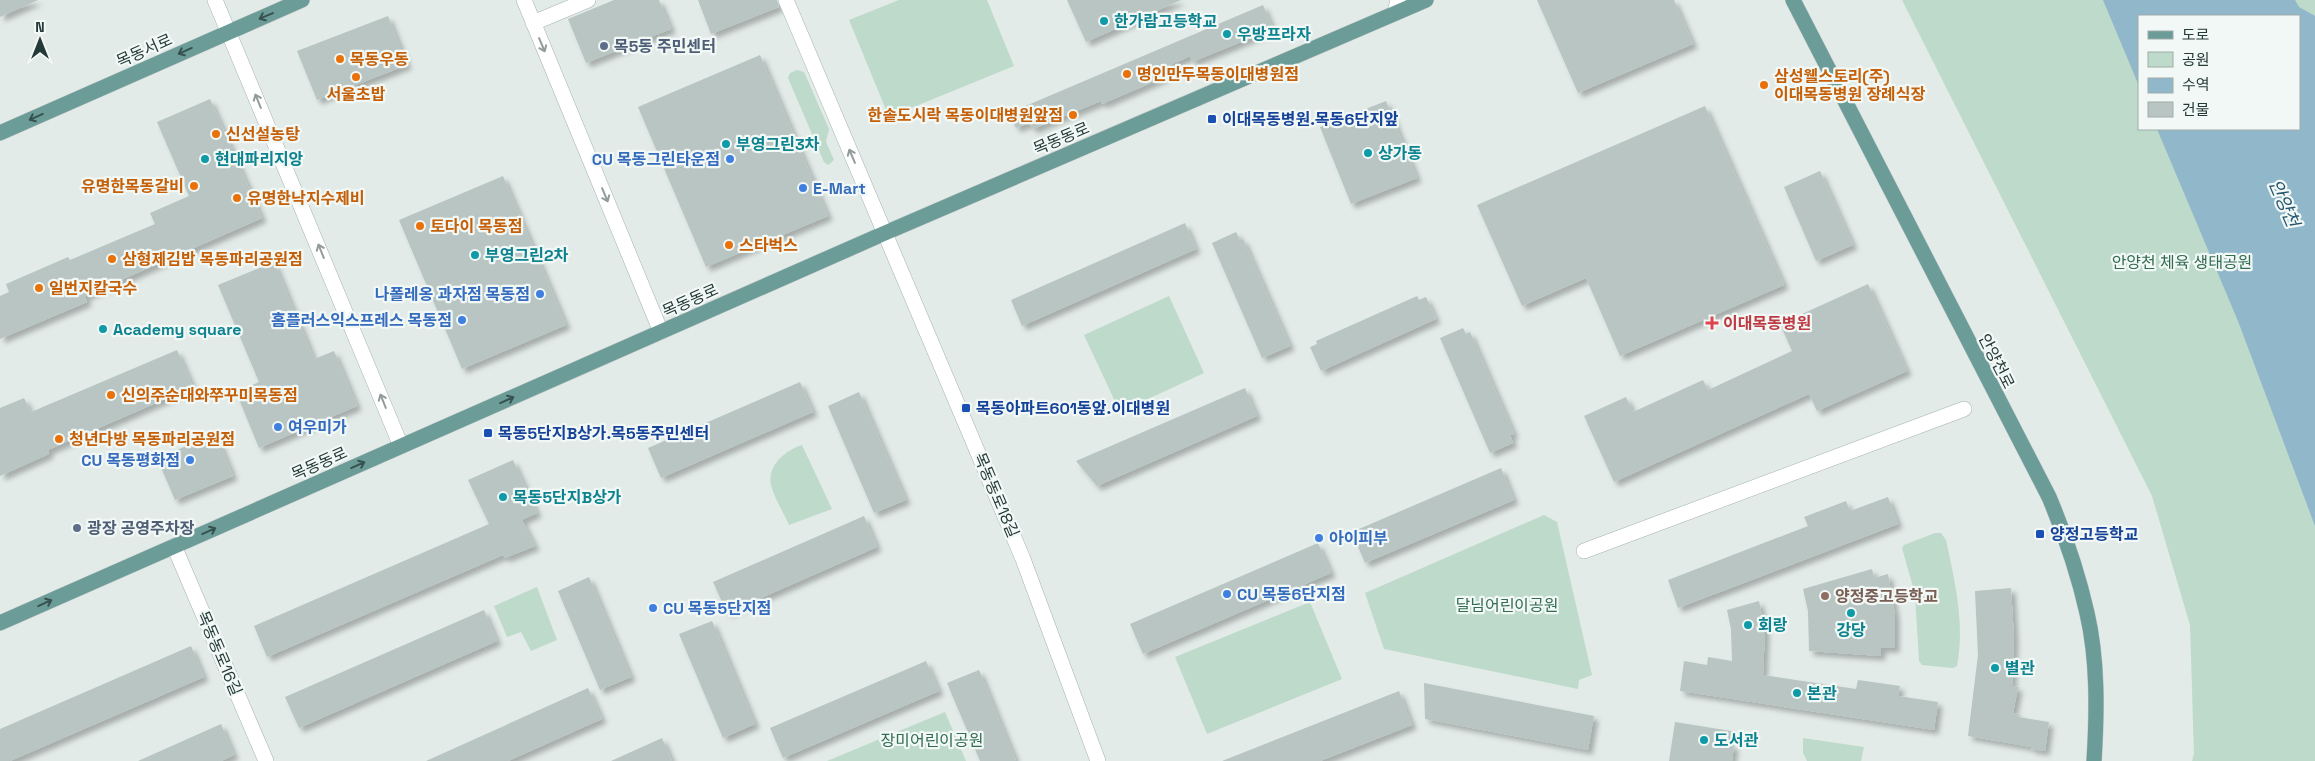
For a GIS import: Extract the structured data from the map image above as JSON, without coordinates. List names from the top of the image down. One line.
{"streets":{"main road":["목동서로","목동동로","안양천로"],"street":["목동동로18길","목동동로16길"]},"crossings":[["목동동로","목동동로18길"],["목동동로","목동동로16길"]],"one_way":["목동서로","목동동로"],"water":["안양천"],"parks":["안양천 체육 생태공원","달님어린이공원","장미어린이공원"],"places":{"other":["한가람고등학교","우방프라자","목5동 주민센터","목동우동","명인만두목동이대병원점","서울초밥","삼성웰스토리(주) 이대목동병원 장례식장","한솥도시락 목동이대병원앞점","신선설농탕","부영그린3차","상가동","현대파리지앙","CU 목동그린타운점","유명한목동갈비","E-Mart","유명한낙지수제비","토다이 목동점","스타벅스","부영그린2차","삼형제김밥 목동파리공원점","일번지칼국수","나폴레옹 과자점 목동점","홈플러스익스프레스 목동점","Academy square","신의주순대와쭈꾸미목동점","여우미가","청년다방 목동파리공원점","CU 목동평화점","목동5단지B상가","광장 공영주차장","아이피부","CU 목동6단지점","양정중고등학교","CU 목동5단지점","강당","회랑","별관","본관","도서관"],"transit":["이대목동병원.목동6단지앞","목동아파트601동앞.이대병원","목동5단지B상가.목5동주민센터","양정고등학교"],"health":["이대목동병원"]},"legend":["도로","공원","수역","건물"],"north":"top"}
